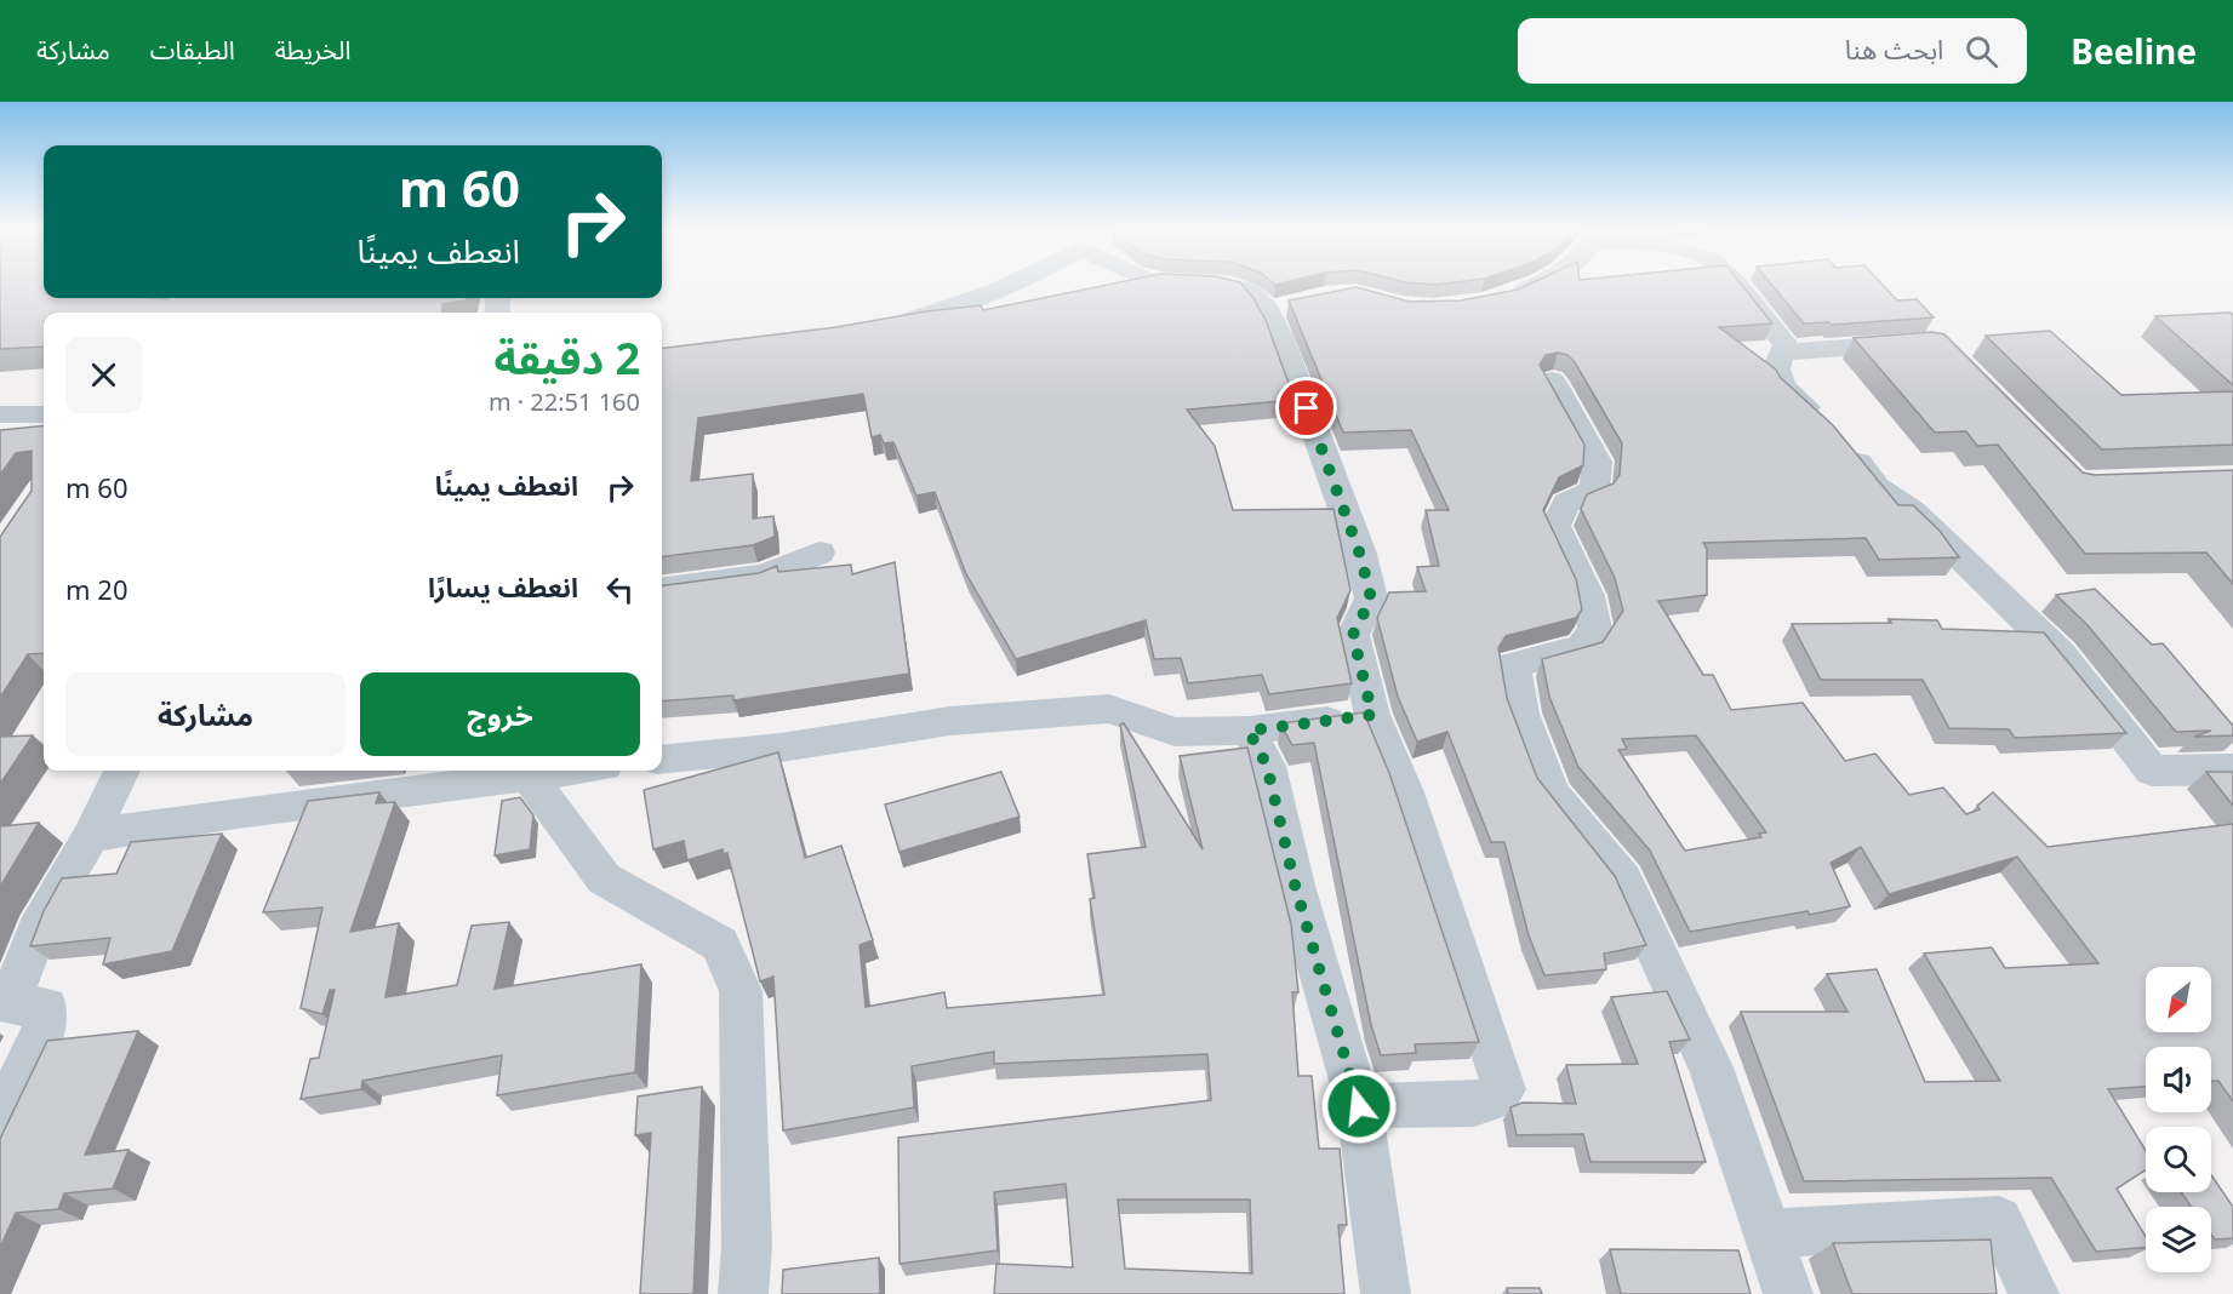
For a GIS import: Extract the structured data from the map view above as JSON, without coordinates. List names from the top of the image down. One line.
{"north":"bottom left","page":{"header":"Beeline","search":"ابحث هنا","nav":["الخريطة","الطبقات","مشاركة"],"turn":["60 m","انعطف يمينًا"],"heading":["2 دقيقة","160 m · 22:51"],"list":[{"name":"انعطف يمينًا","value":"60 m"},{"name":"انعطف يسارًا","value":"20 m"}],"buttons":["خروج","مشاركة"]}}
